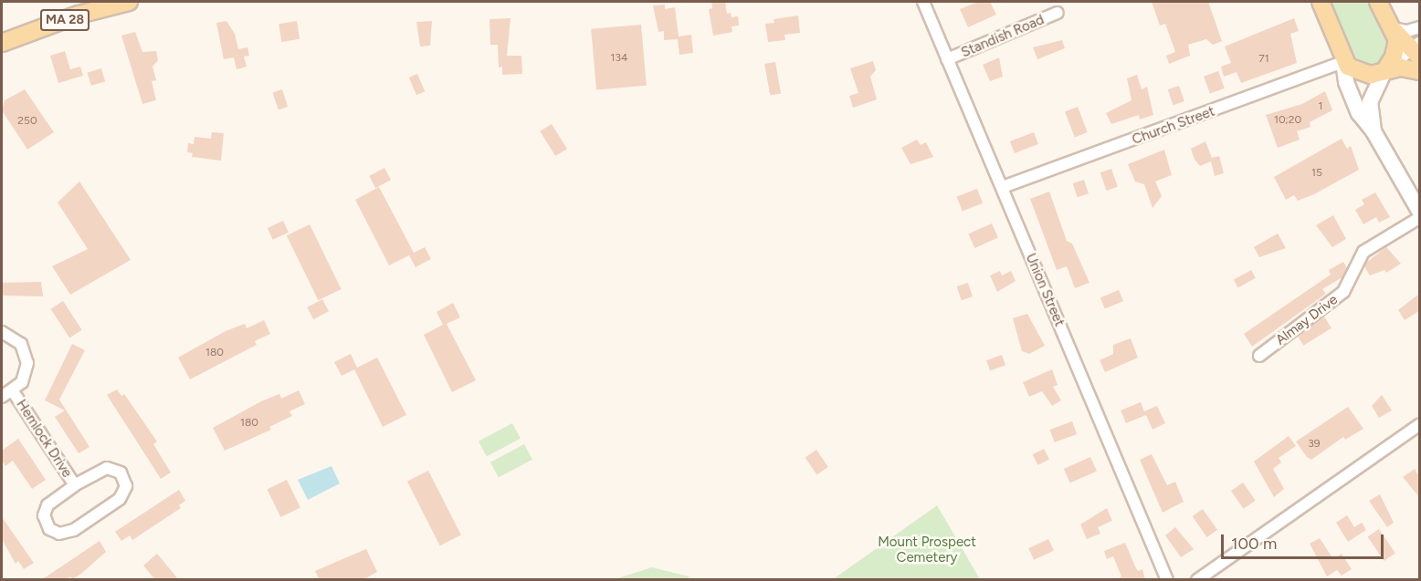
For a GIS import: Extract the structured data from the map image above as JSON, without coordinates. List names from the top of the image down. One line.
{"streets":{"main road":["MA 28"],"street":["Standish Road","Church Street","Union Street","Almay Drive","Hemlock Drive"]},"crossings":[["Standish Road","Union Street"],["Church Street","Union Street"]],"parks":["Mount Prospect Cemetery"],"house_numbers":["134","71","1","10;20","250","15","180","180","39"],"scale_bar":"100 m"}
